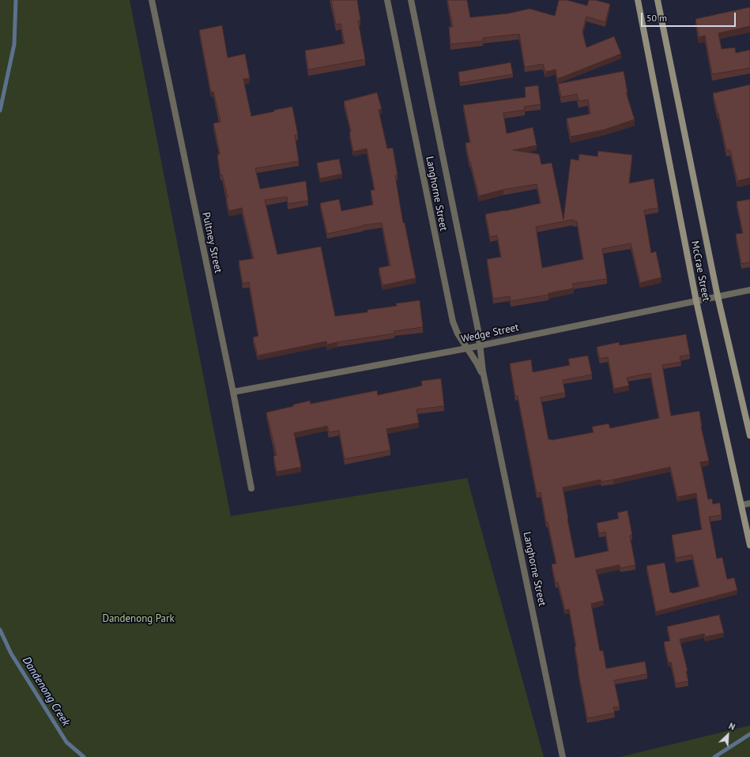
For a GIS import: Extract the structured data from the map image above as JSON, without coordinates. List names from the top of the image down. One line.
{"streets":{"main road":["McCrae Street"],"street":["Langhorne Street","Pultney Street","Wedge Street"]},"crossings":[["Langhorne Street","Wedge Street"],["Pultney Street","Wedge Street"],["McCrae Street","Wedge Street"]],"water":["Dandenong Creek"],"parks":["Dandenong Park"],"scale_bar":"50 m","north":"top right"}
